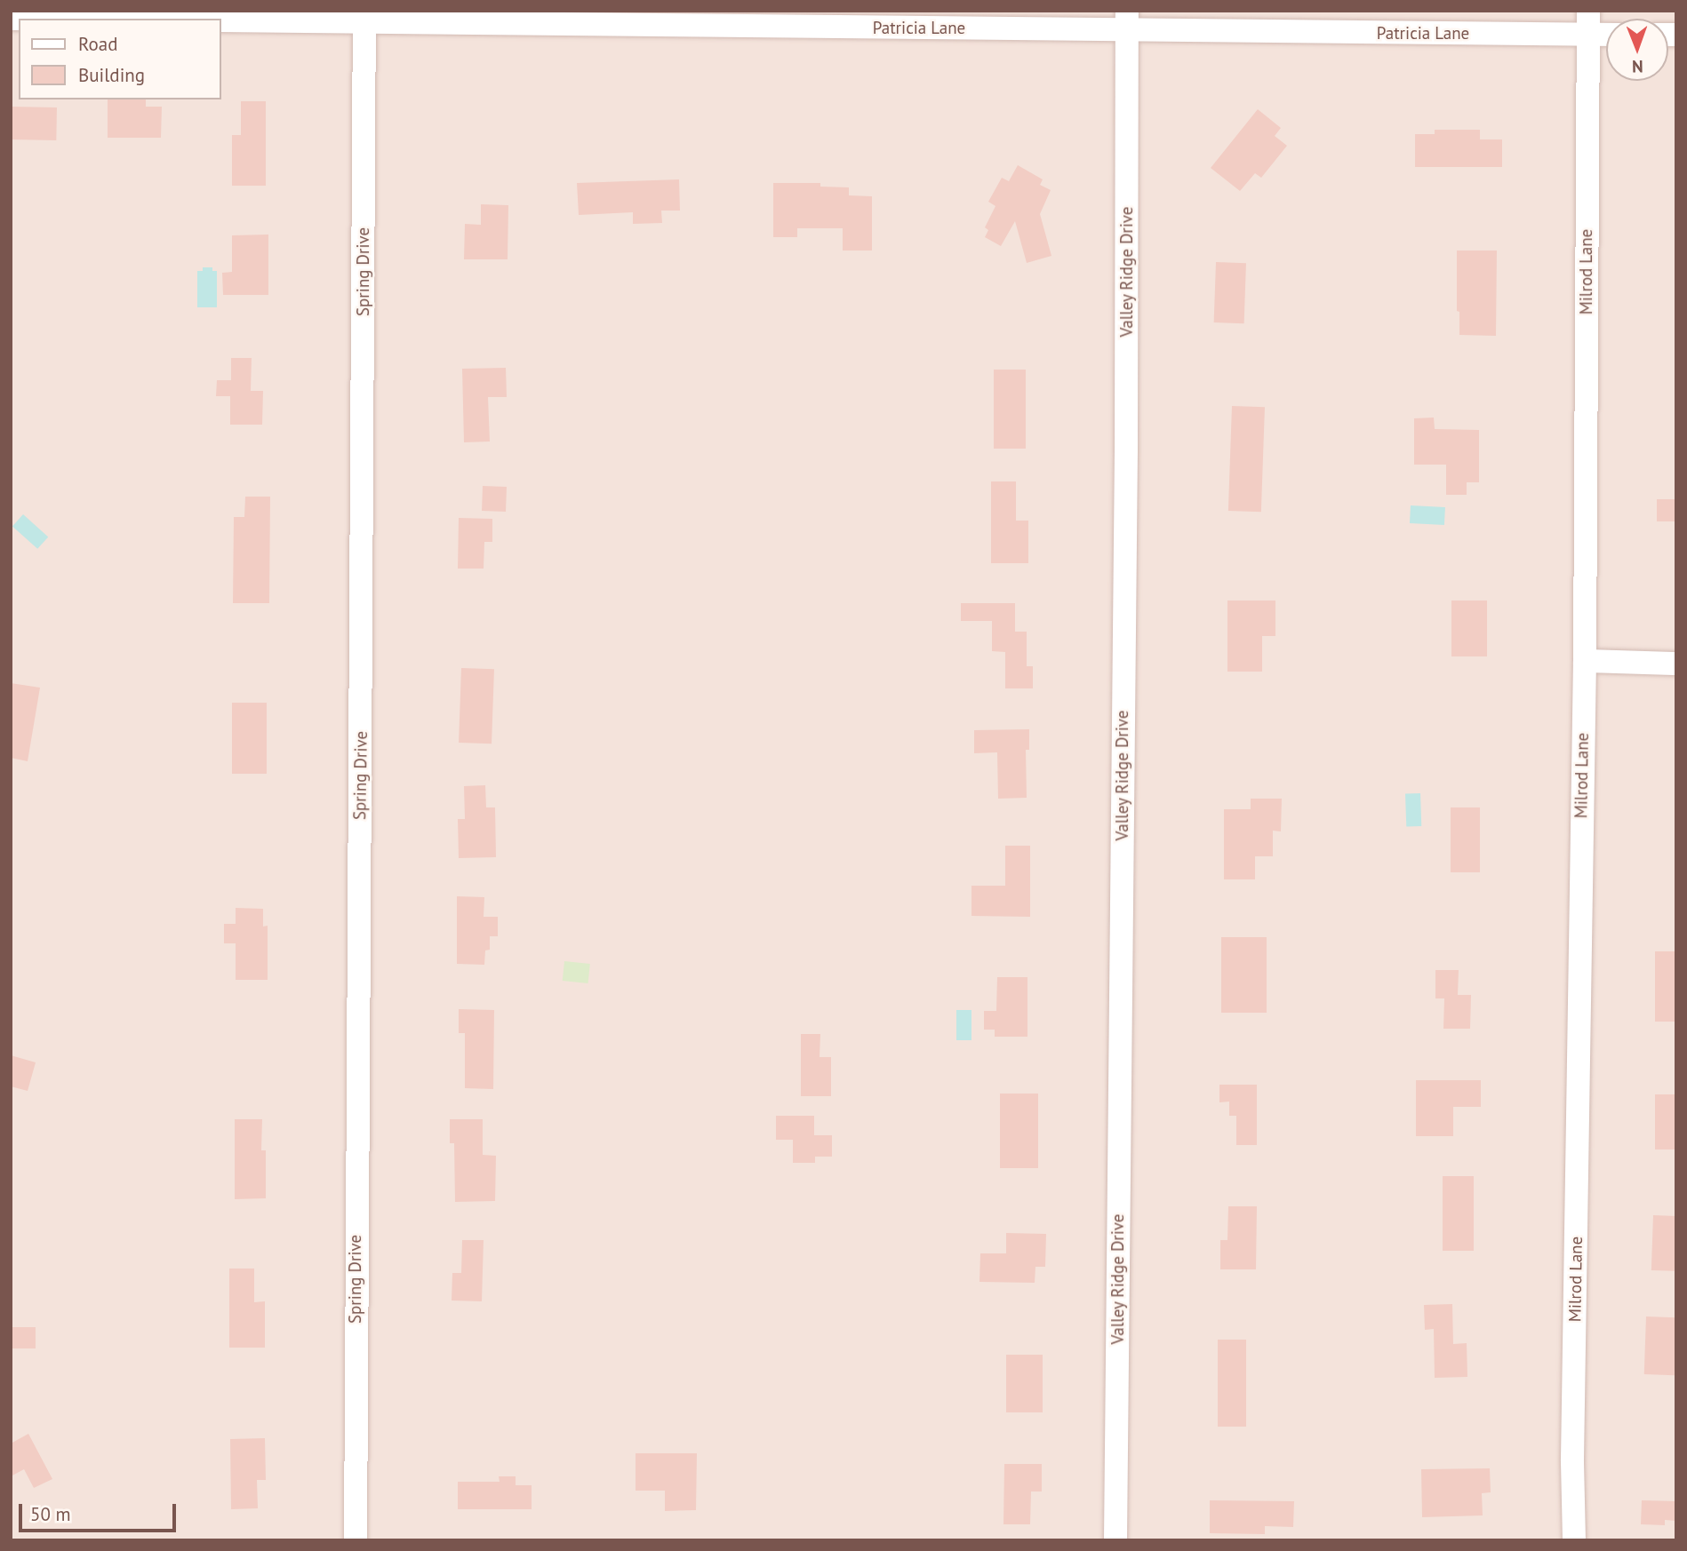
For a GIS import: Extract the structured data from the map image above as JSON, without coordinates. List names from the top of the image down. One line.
{"streets":{"street":["Patricia Lane","Spring Drive","Valley Ridge Drive","Milrod Lane"]},"crossings":[["Patricia Lane","Spring Drive"],["Patricia Lane","Valley Ridge Drive"],["Patricia Lane","Milrod Lane"]],"legend":["Road","Building"],"scale_bar":"50 m","north":"bottom"}
